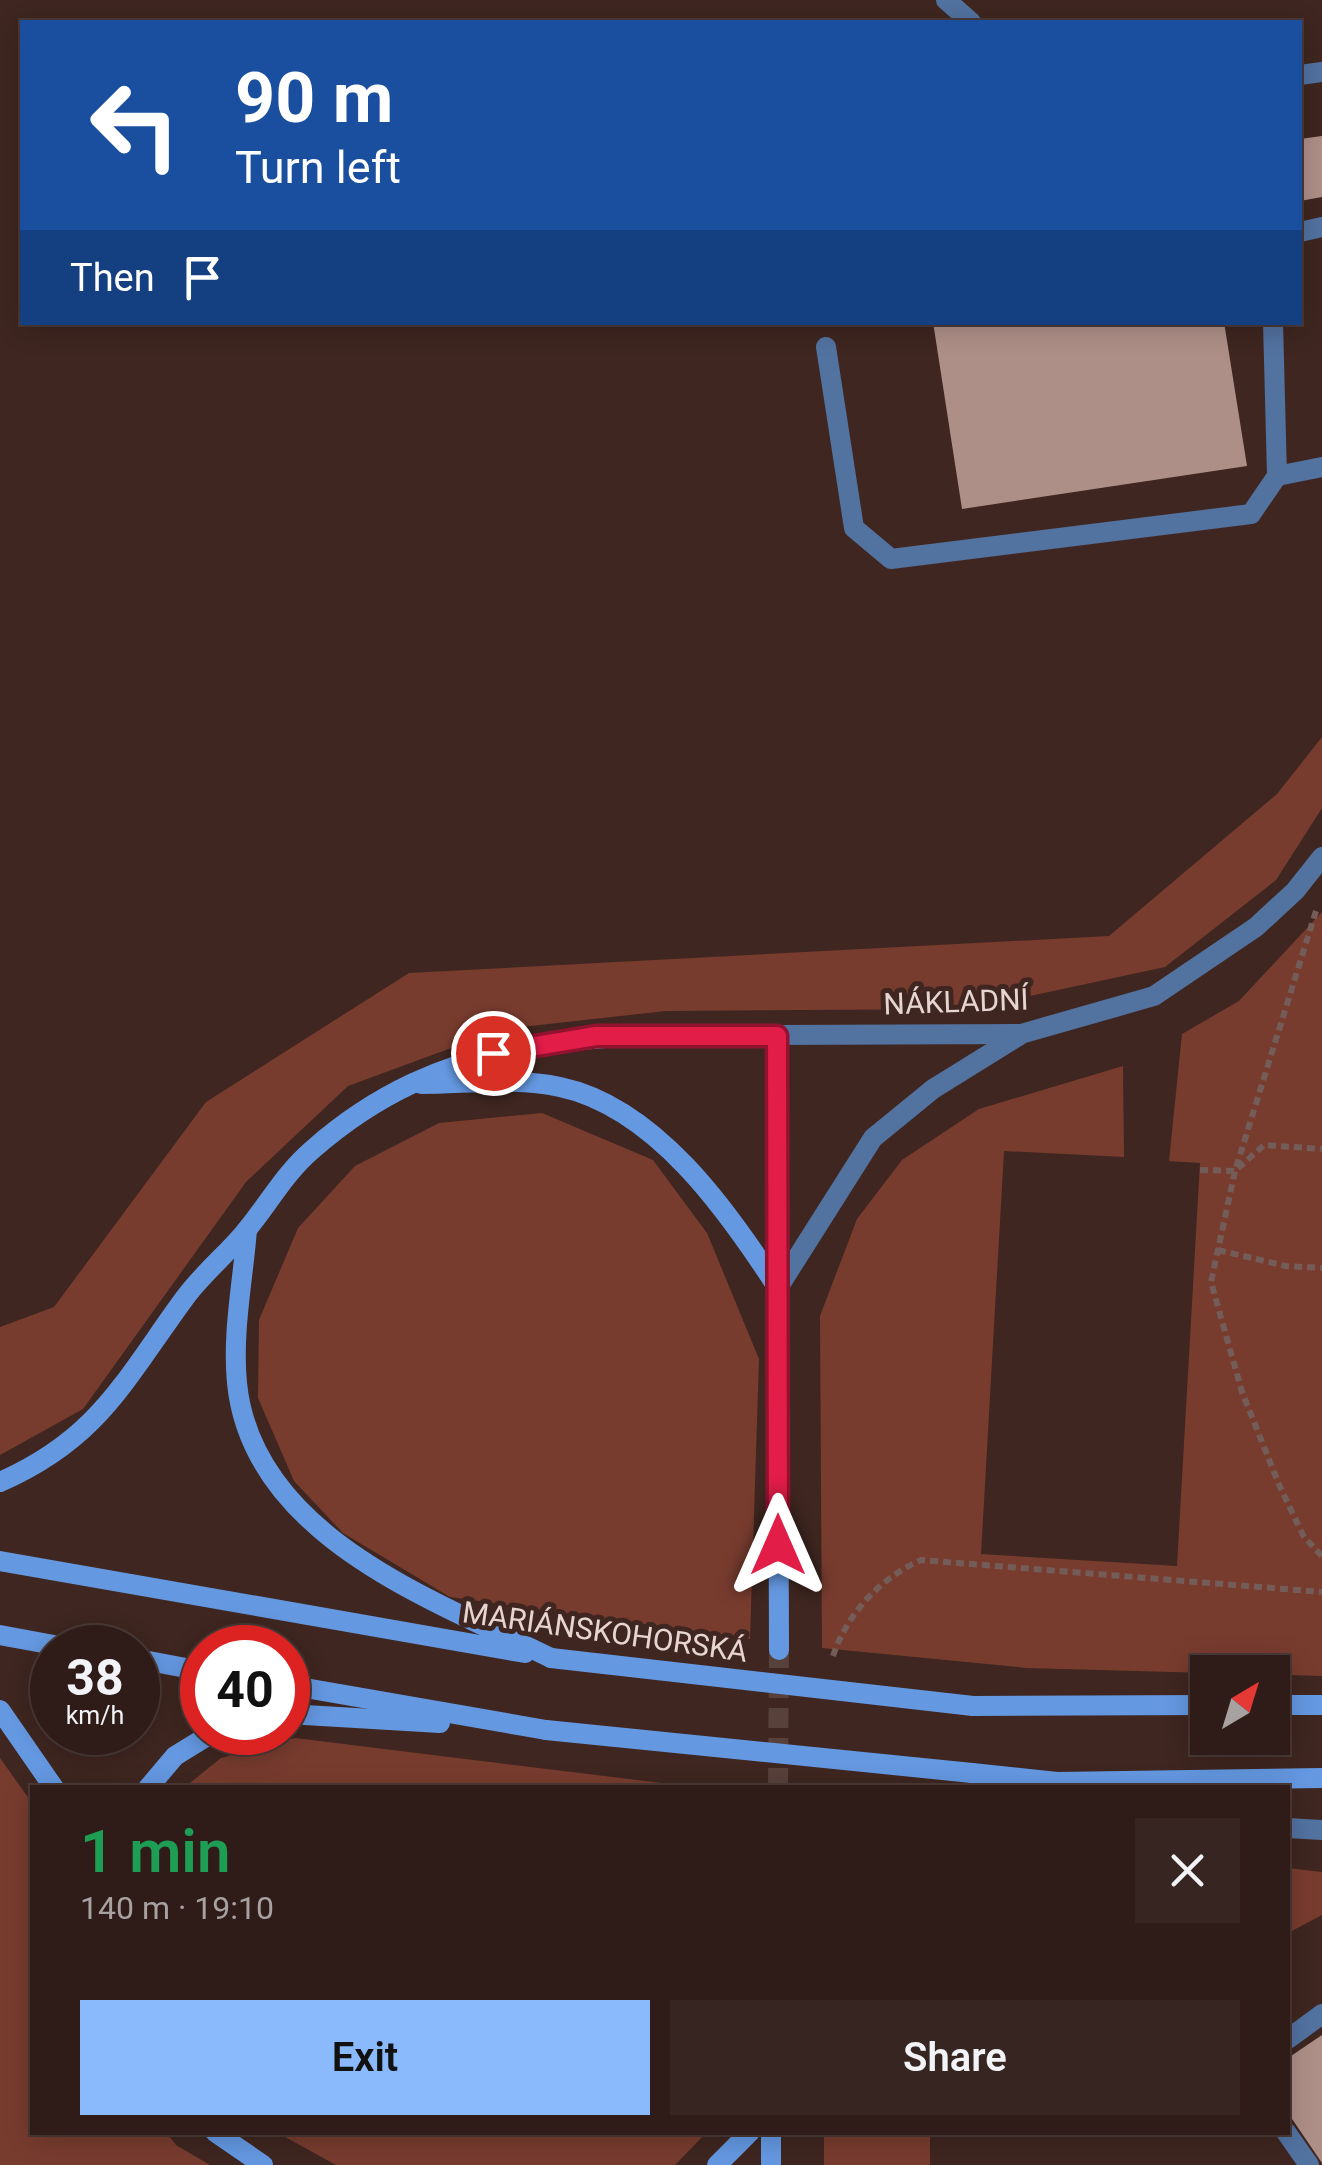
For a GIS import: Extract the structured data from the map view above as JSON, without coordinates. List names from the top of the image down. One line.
{"streets":{"main road":["MARIÁNSKOHORSKÁ"],"street":["NÁKLADNÍ"]},"north":"top right","page":{"turn":["90 m","Turn left"],"then":"Then","speed":"38 km/h","limit":"40","heading":["1 min","140 m · 19:10"],"buttons":["Exit","Share"]}}
